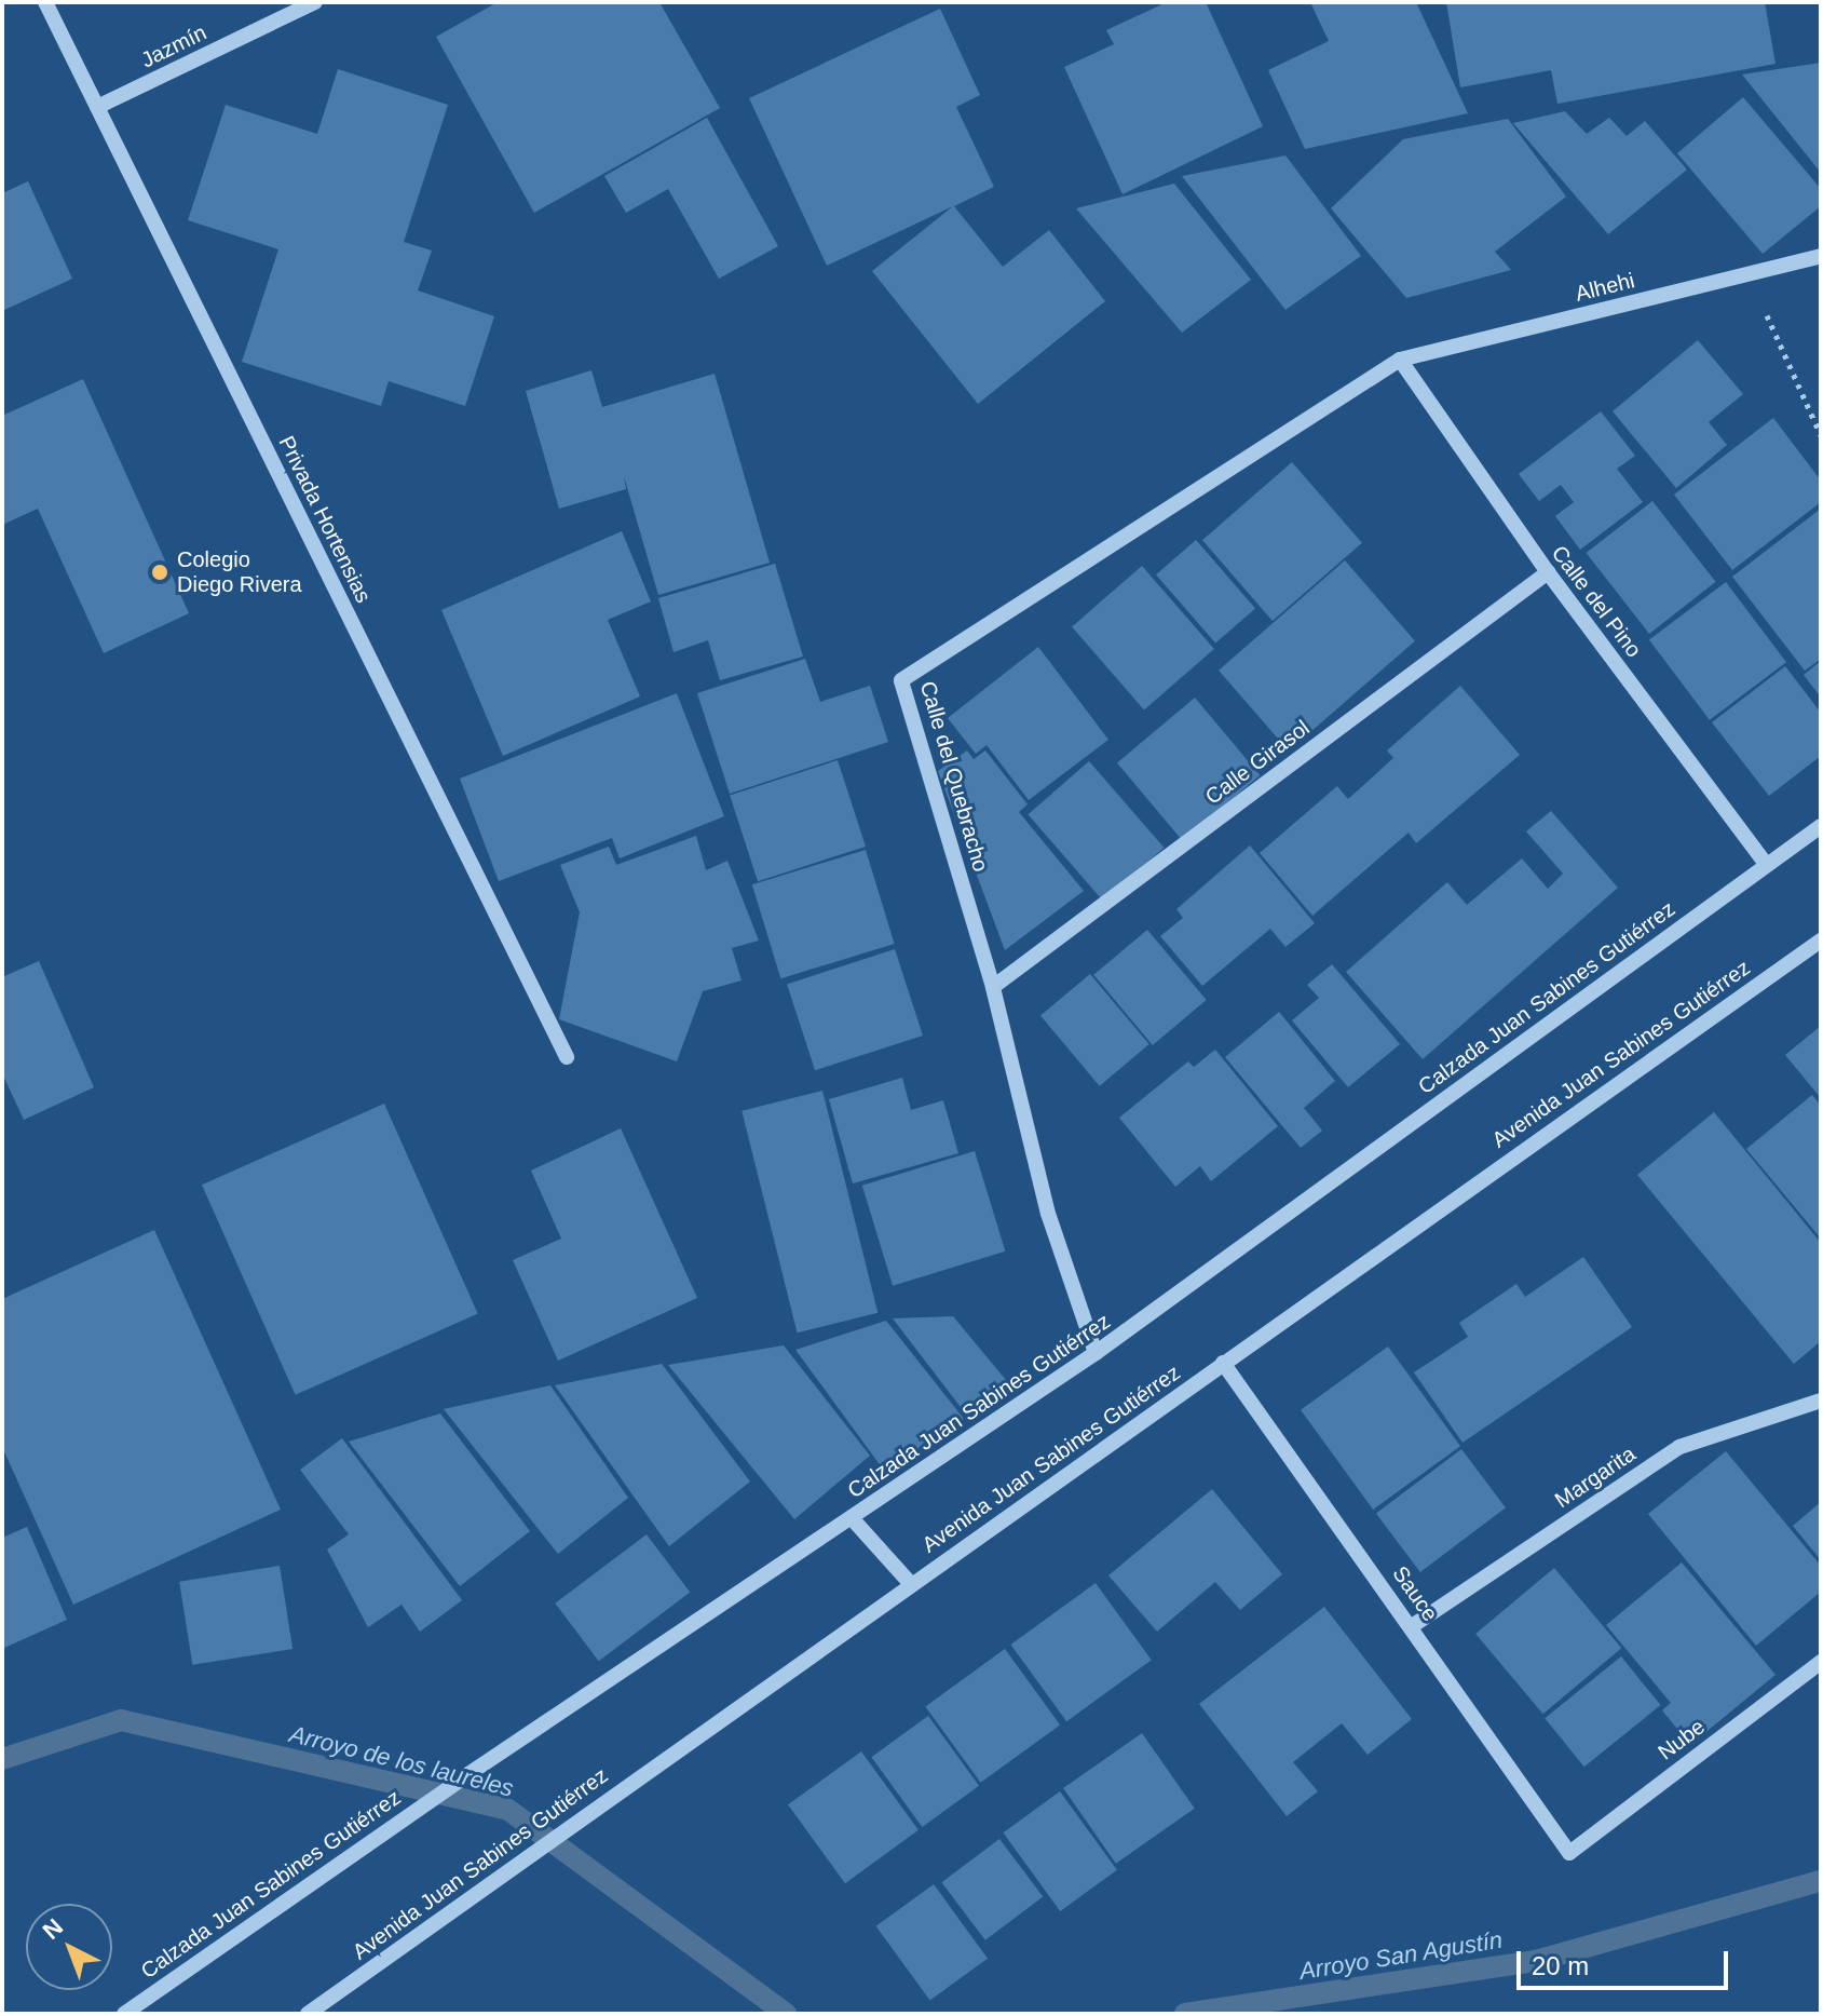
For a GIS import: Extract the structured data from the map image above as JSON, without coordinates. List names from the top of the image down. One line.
{"streets":{"street":["Jazmín","Alhehi","Privada Hortensias","Calle del Pino","Calle Girasol","Calle del Quebracho","Calzada Juan Sabines Gutiérrez","Avenida Juan Sabines Gutiérrez","Margarita","Sauce","Nube"]},"crossings":[["Jazmín","Privada Hortensias"],["Alhehi","Calle del Pino"],["Alhehi","Calle del Quebracho"],["Calle del Pino","Calle Girasol"],["Calle del Pino","Calle del Quebracho"],["Calle del Pino","Calzada Juan Sabines Gutiérrez"],["Calle Girasol","Calle del Quebracho"],["Calle del Quebracho","Calzada Juan Sabines Gutiérrez"],["Avenida Juan Sabines Gutiérrez","Sauce"],["Margarita","Sauce"],["Sauce","Nube"]],"water":["Arroyo de los laureles","Arroyo San Agustín"],"places":["Colegio Diego Rivera"],"scale_bar":"20 m","north":"top left"}
